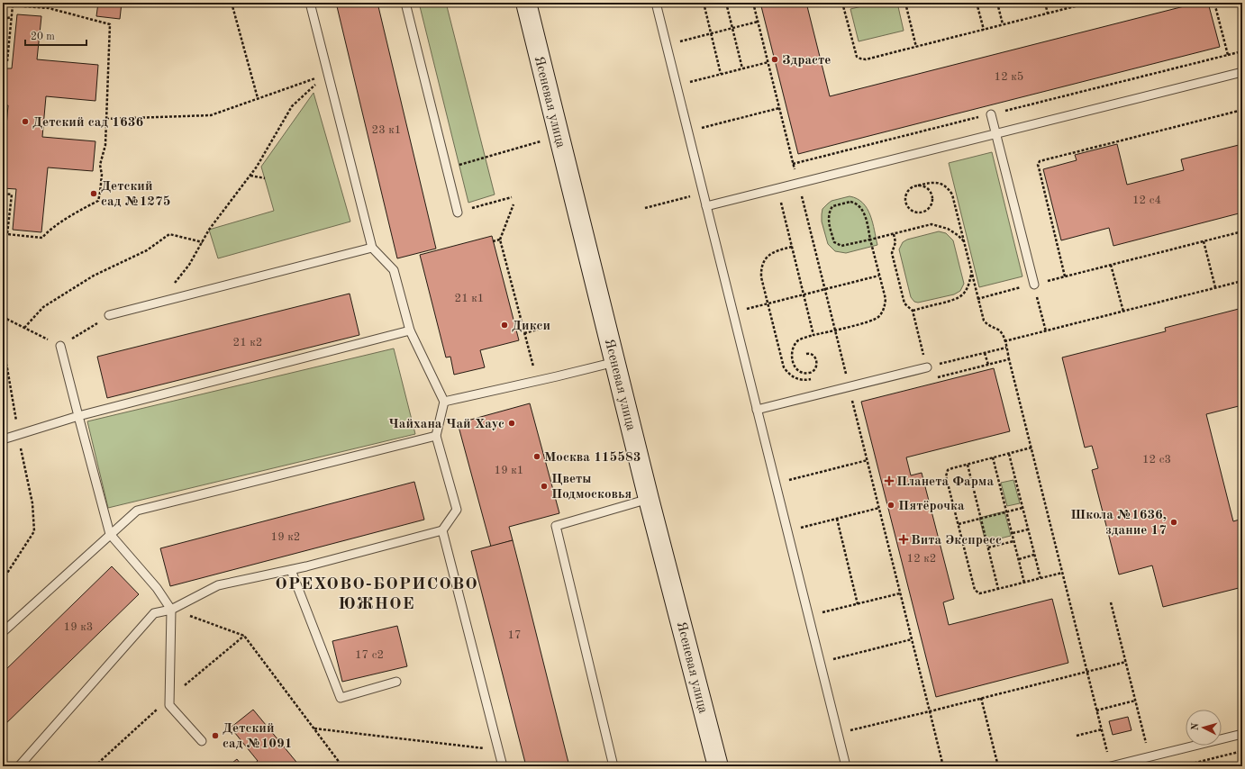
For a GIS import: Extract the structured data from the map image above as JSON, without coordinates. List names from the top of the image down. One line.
{"streets":{"main road":["Ясеневая улица"]},"districts":["ОРЕХОВО-БОРИСОВО ЮЖНОЕ"],"places":{"other":["Здрасте","Детский сад 1636","Детский сад №1275","Дикси","Чайхана Чай Хаус","Москва 115583","Цветы Подмосковья","Пятёрочка","Школа №1636, здание 17","Детский сад №1091"],"health":["Планета Фарма","Вита Экспресс"]},"house_numbers":["12 к5","23 к1","12 с4","21 к1","21 к2","12 с3","19 к1","19 к2","12 к2","19 к3","17","17 с2"],"scale_bar":"20 m","north":"left"}
